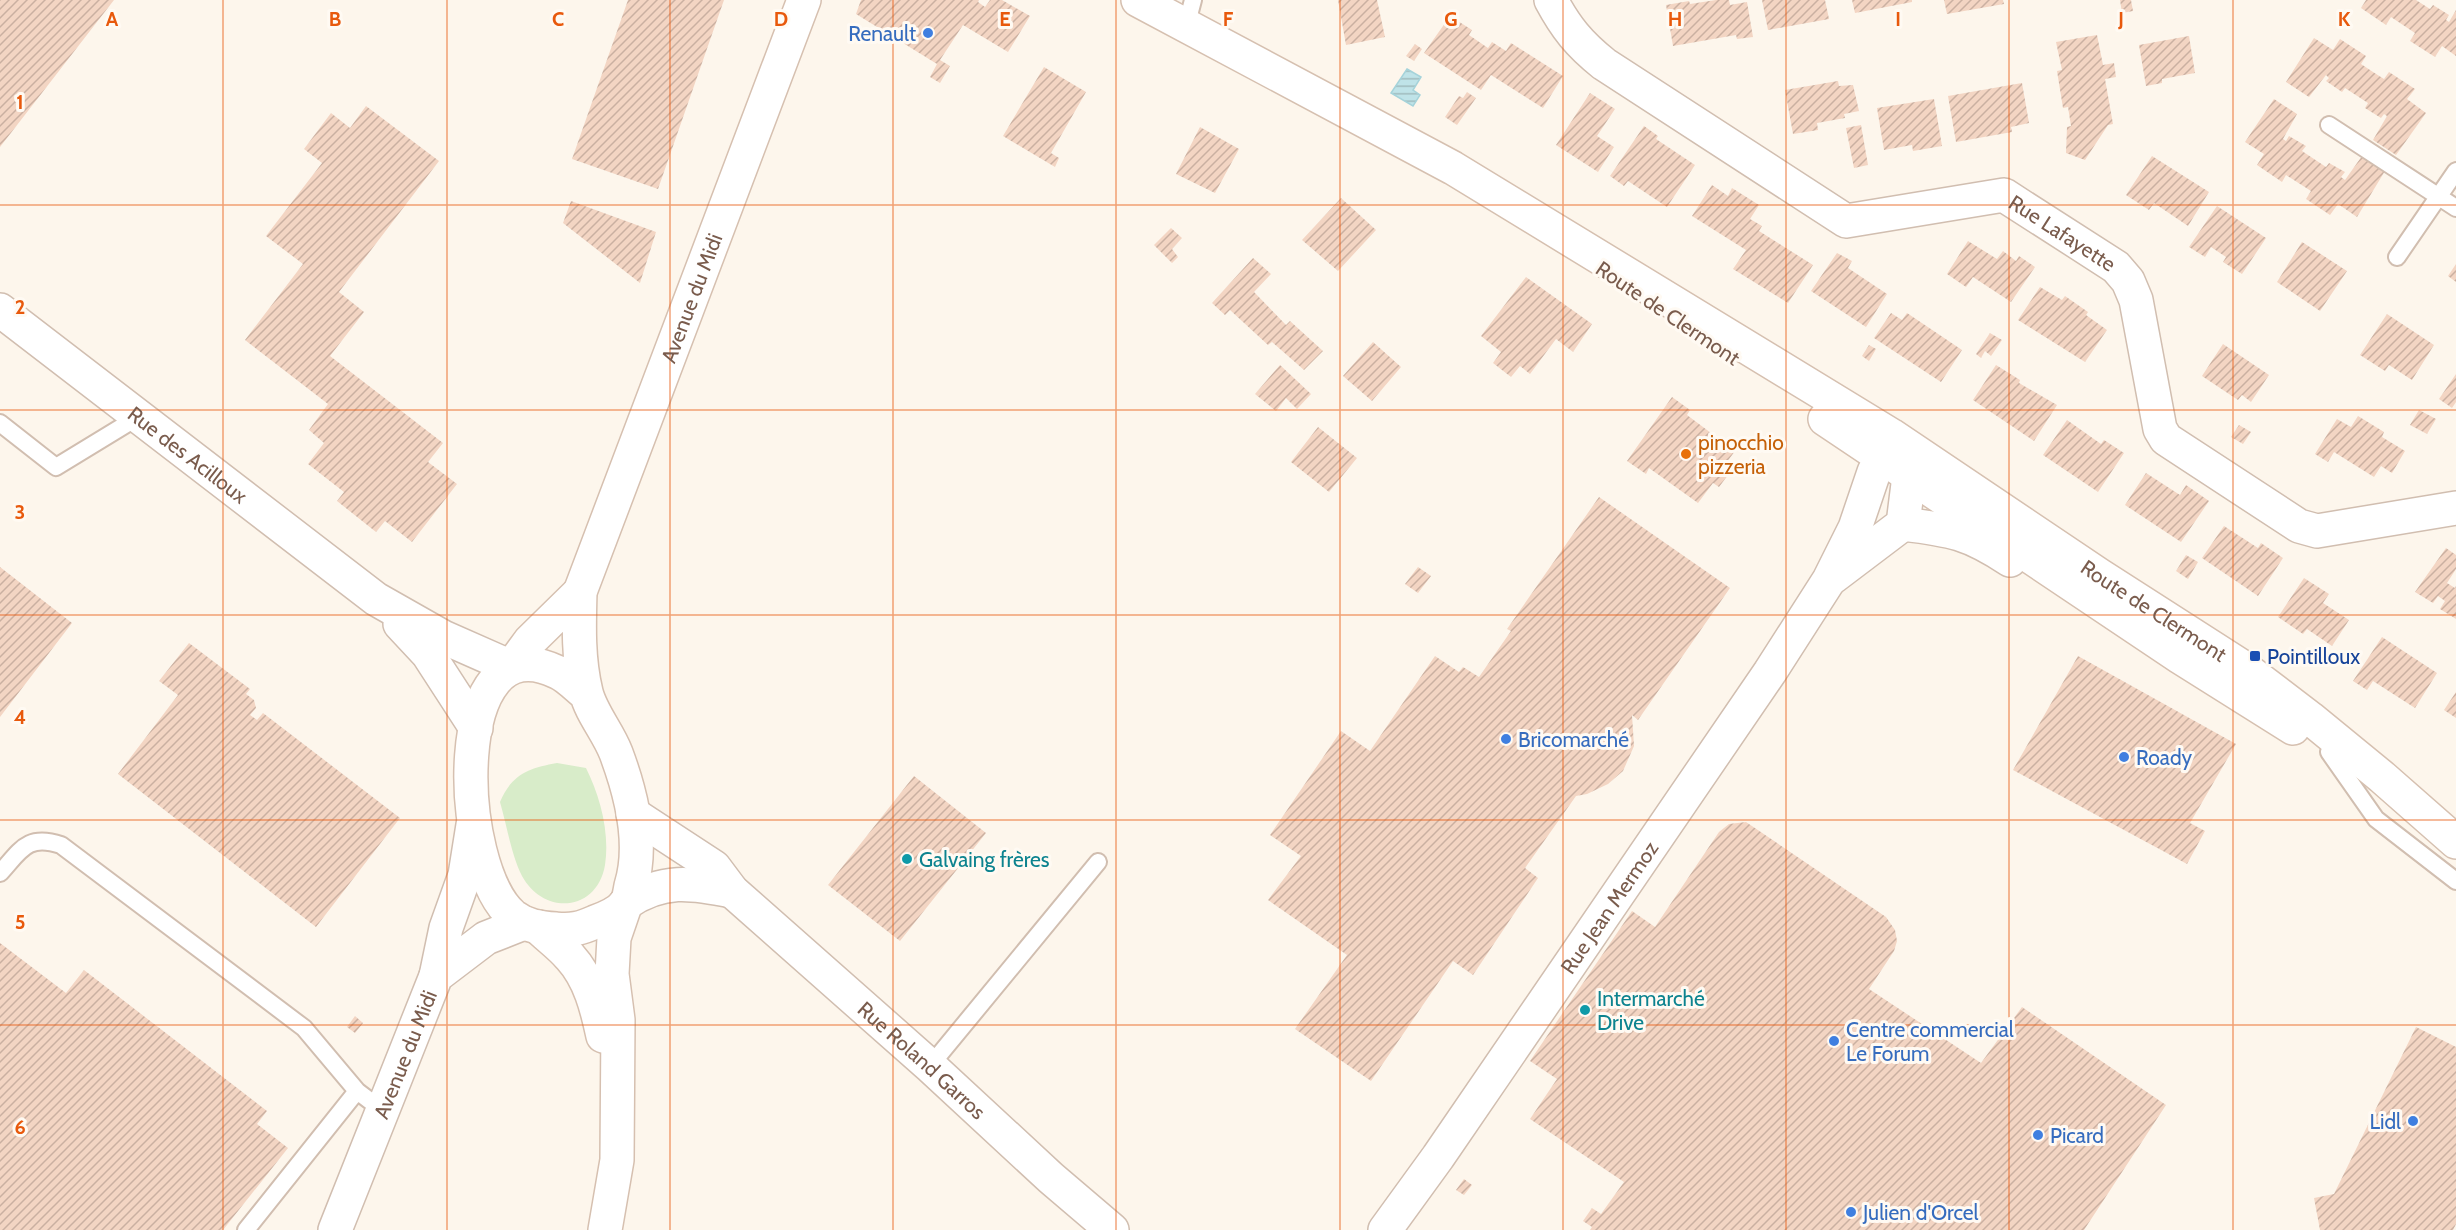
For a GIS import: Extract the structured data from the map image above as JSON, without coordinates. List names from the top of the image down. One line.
{"streets":{"street":["Rue Lafayette","Avenue du Midi","Route de Clermont","Rue des Acilloux","Rue Jean Mermoz","Rue Roland Garros"]},"crossings":[["Avenue du Midi","Rue des Acilloux"],["Avenue du Midi","Rue Roland Garros"],["Route de Clermont","Rue Jean Mermoz"]],"places":{"other":["Renault","pinocchio pizzeria","Bricomarché","Roady","Galvaing frères","Intermarché Drive","Centre commercial Le Forum","Lidl","Picard","Julien d'Orcel"],"transit":["Pointilloux"]},"grid":{"columns":["A","B","C","D","E","F","G","H","I","J","K"],"rows":["1","2","3","4","5","6"]}}
